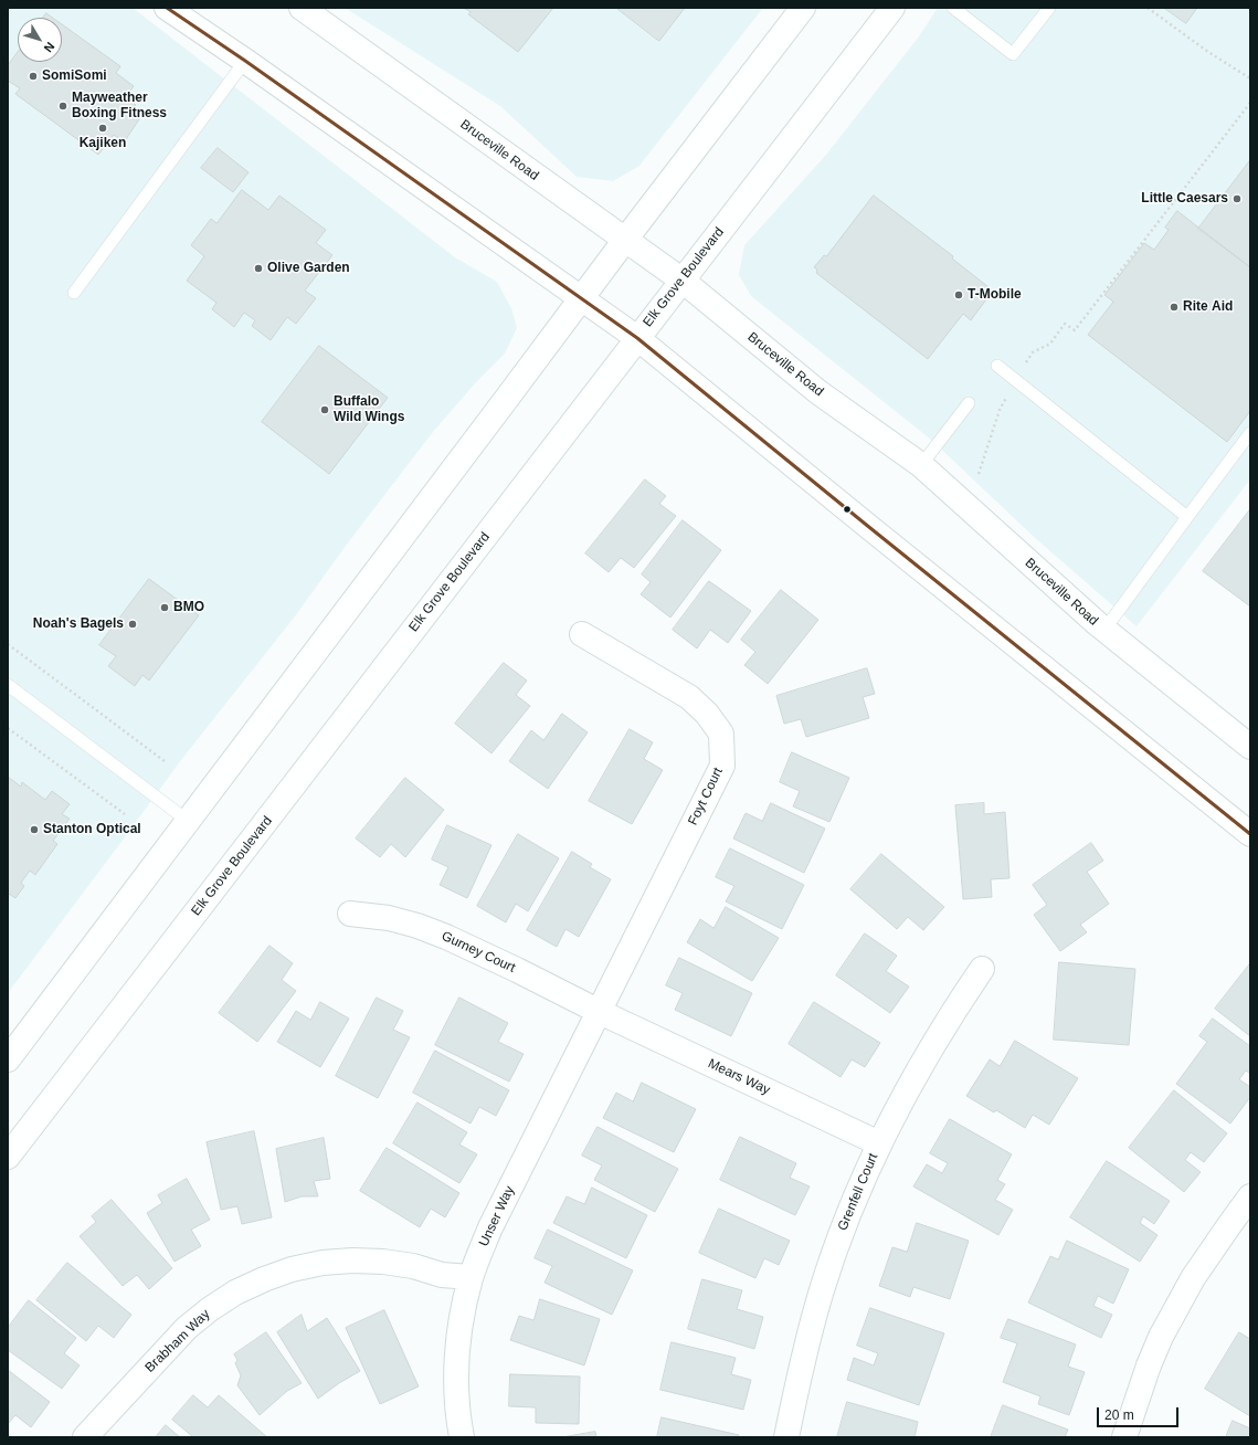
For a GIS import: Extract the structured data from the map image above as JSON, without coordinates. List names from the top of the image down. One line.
{"streets":{"main road":["Bruceville Road","Elk Grove Boulevard","Foyt Court","Gurney Court","Mears Way","Grenfell Court","Unser Way","Brabham Way"]},"crossings":[["Bruceville Road","Elk Grove Boulevard"],["Foyt Court","Gurney Court"],["Foyt Court","Mears Way"],["Foyt Court","Unser Way"],["Gurney Court","Mears Way"],["Gurney Court","Unser Way"],["Mears Way","Grenfell Court"],["Mears Way","Unser Way"],["Unser Way","Brabham Way"]],"places":["SomiSomi","Mayweather Boxing Fitness","Kajiken","Little Caesars","Olive Garden","T-Mobile","Rite Aid","Buffalo Wild Wings","BMO","Noah's Bagels","Stanton Optical"],"lines":["transit line 20"],"scale_bar":"20 m","north":"bottom right"}
